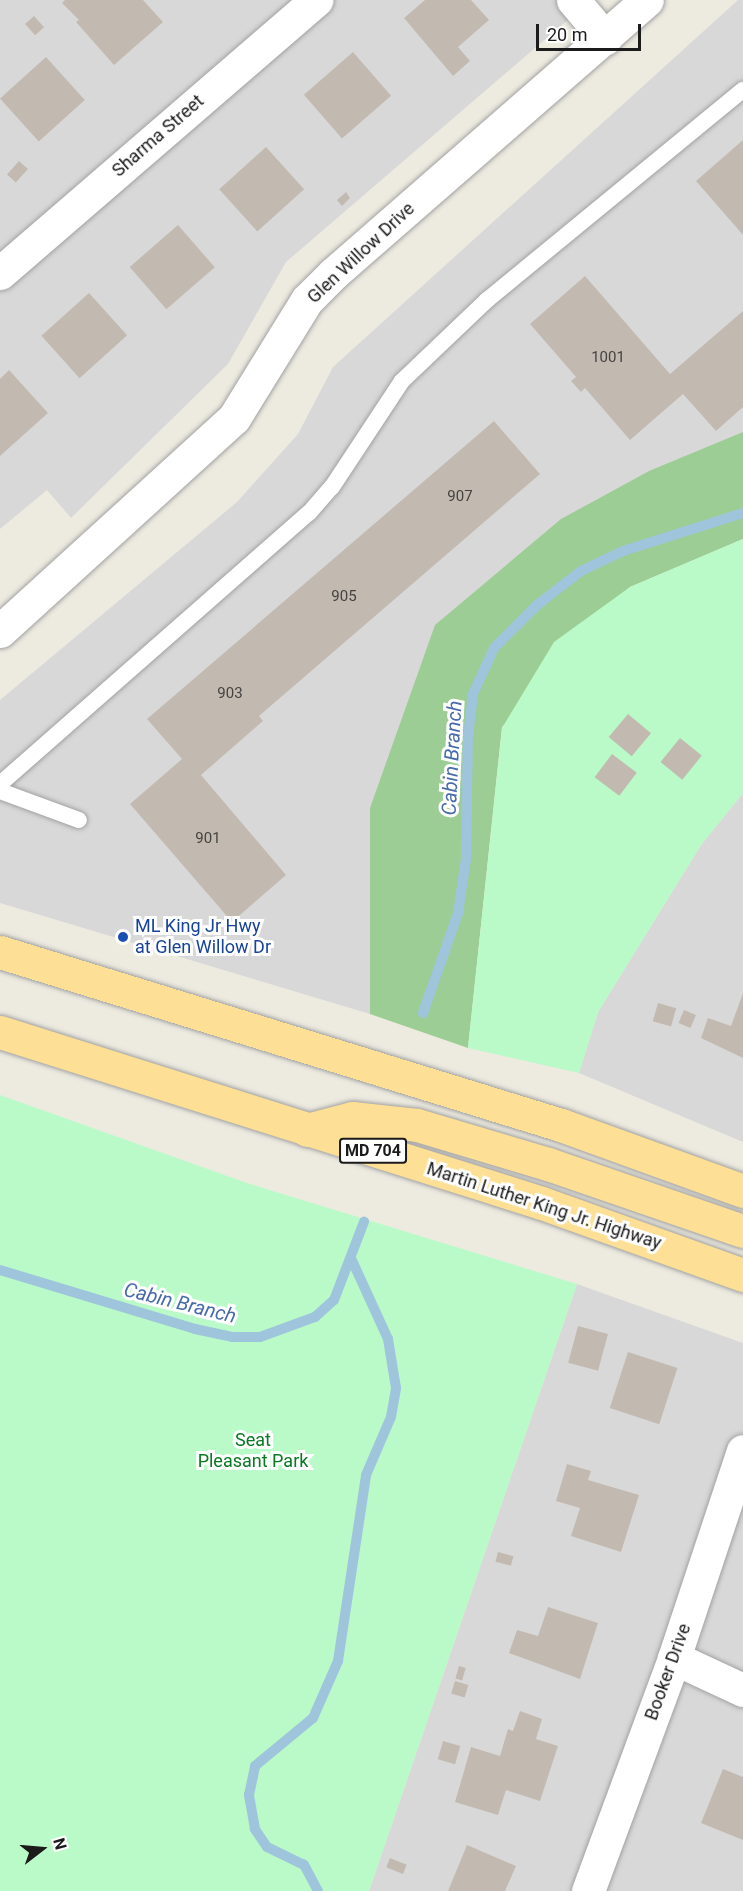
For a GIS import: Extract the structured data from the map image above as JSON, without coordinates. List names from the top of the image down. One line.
{"streets":{"main road":["MD 704","Martin Luther King Jr. Highway"],"street":["Sharma Street","Glen Willow Drive","Booker Drive"]},"water":["Cabin Branch"],"parks":["Seat Pleasant Park"],"places":["ML King Jr Hwy at Glen Willow Dr"],"house_numbers":["1001","907","905","903","901"],"scale_bar":"20 m","north":"right"}
